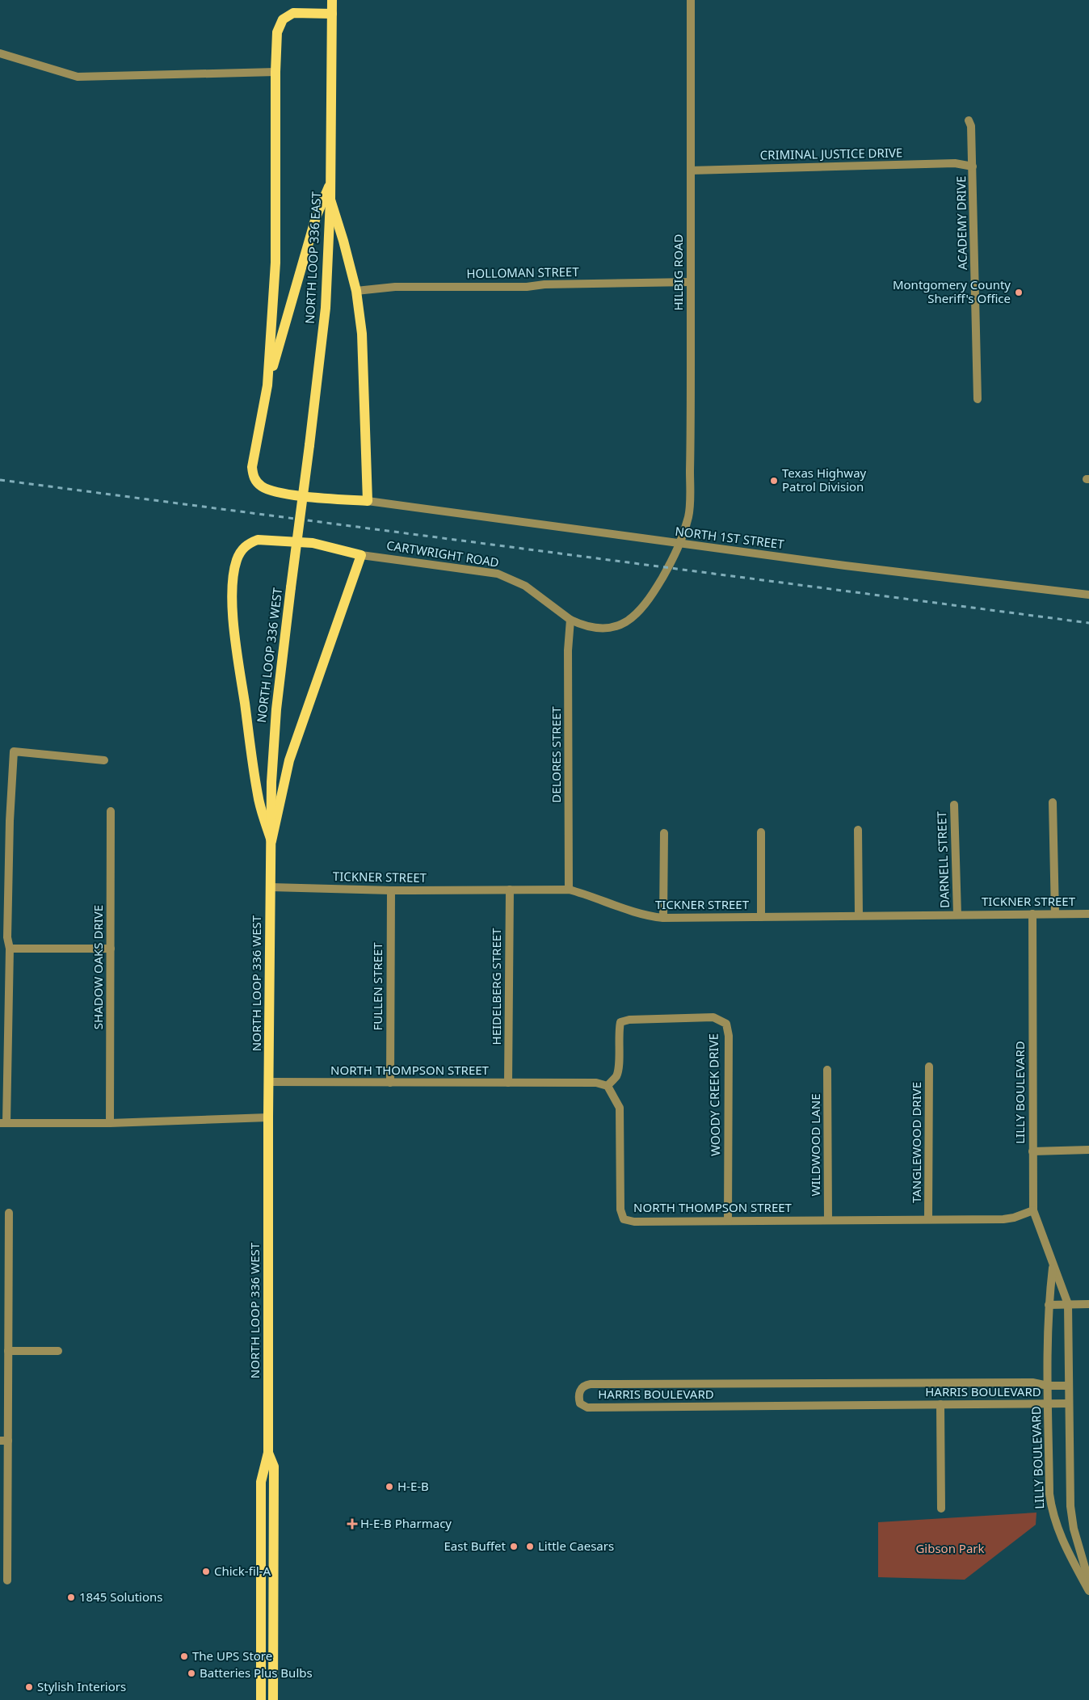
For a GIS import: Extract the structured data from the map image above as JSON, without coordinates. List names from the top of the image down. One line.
{"streets":{"main road":["NORTH LOOP 336 EAST","NORTH LOOP 336 WEST"],"street":["CRIMINAL JUSTICE DRIVE","ACADEMY DRIVE","HILBIG ROAD","HOLLOMAN STREET","NORTH 1ST STREET","CARTWRIGHT ROAD","DELORES STREET","DARNELL STREET","TICKNER STREET","SHADOW OAKS DRIVE","FULLEN STREET","HEIDELBERG STREET","NORTH THOMPSON STREET","LILLY BOULEVARD","WOODY CREEK DRIVE","TANGLEWOOD DRIVE","WILDWOOD LANE","HARRIS BOULEVARD"]},"crossings":[["CRIMINAL JUSTICE DRIVE","ACADEMY DRIVE"],["CRIMINAL JUSTICE DRIVE","HILBIG ROAD"],["NORTH LOOP 336 EAST","NORTH LOOP 336 WEST"],["HILBIG ROAD","HOLLOMAN STREET"],["HILBIG ROAD","NORTH 1ST STREET"],["HILBIG ROAD","CARTWRIGHT ROAD"],["NORTH 1ST STREET","CARTWRIGHT ROAD"],["CARTWRIGHT ROAD","DELORES STREET"],["NORTH LOOP 336 WEST","TICKNER STREET"],["NORTH LOOP 336 WEST","NORTH THOMPSON STREET"],["DELORES STREET","TICKNER STREET"],["DARNELL STREET","TICKNER STREET"],["TICKNER STREET","FULLEN STREET"],["TICKNER STREET","HEIDELBERG STREET"],["TICKNER STREET","LILLY BOULEVARD"],["FULLEN STREET","NORTH THOMPSON STREET"],["HEIDELBERG STREET","NORTH THOMPSON STREET"],["NORTH THOMPSON STREET","LILLY BOULEVARD"],["NORTH THOMPSON STREET","WOODY CREEK DRIVE"],["NORTH THOMPSON STREET","TANGLEWOOD DRIVE"],["NORTH THOMPSON STREET","WILDWOOD LANE"],["LILLY BOULEVARD","HARRIS BOULEVARD"]],"parks":["Gibson Park"],"places":{"other":["Montgomery County Sheriff's Office","Texas Highway Patrol Division","H-E-B","East Buffet","Little Caesars","Chick-fil-A","1845 Solutions","The UPS Store","Batteries Plus Bulbs","Stylish Interiors"],"health":["H-E-B Pharmacy"]}}
